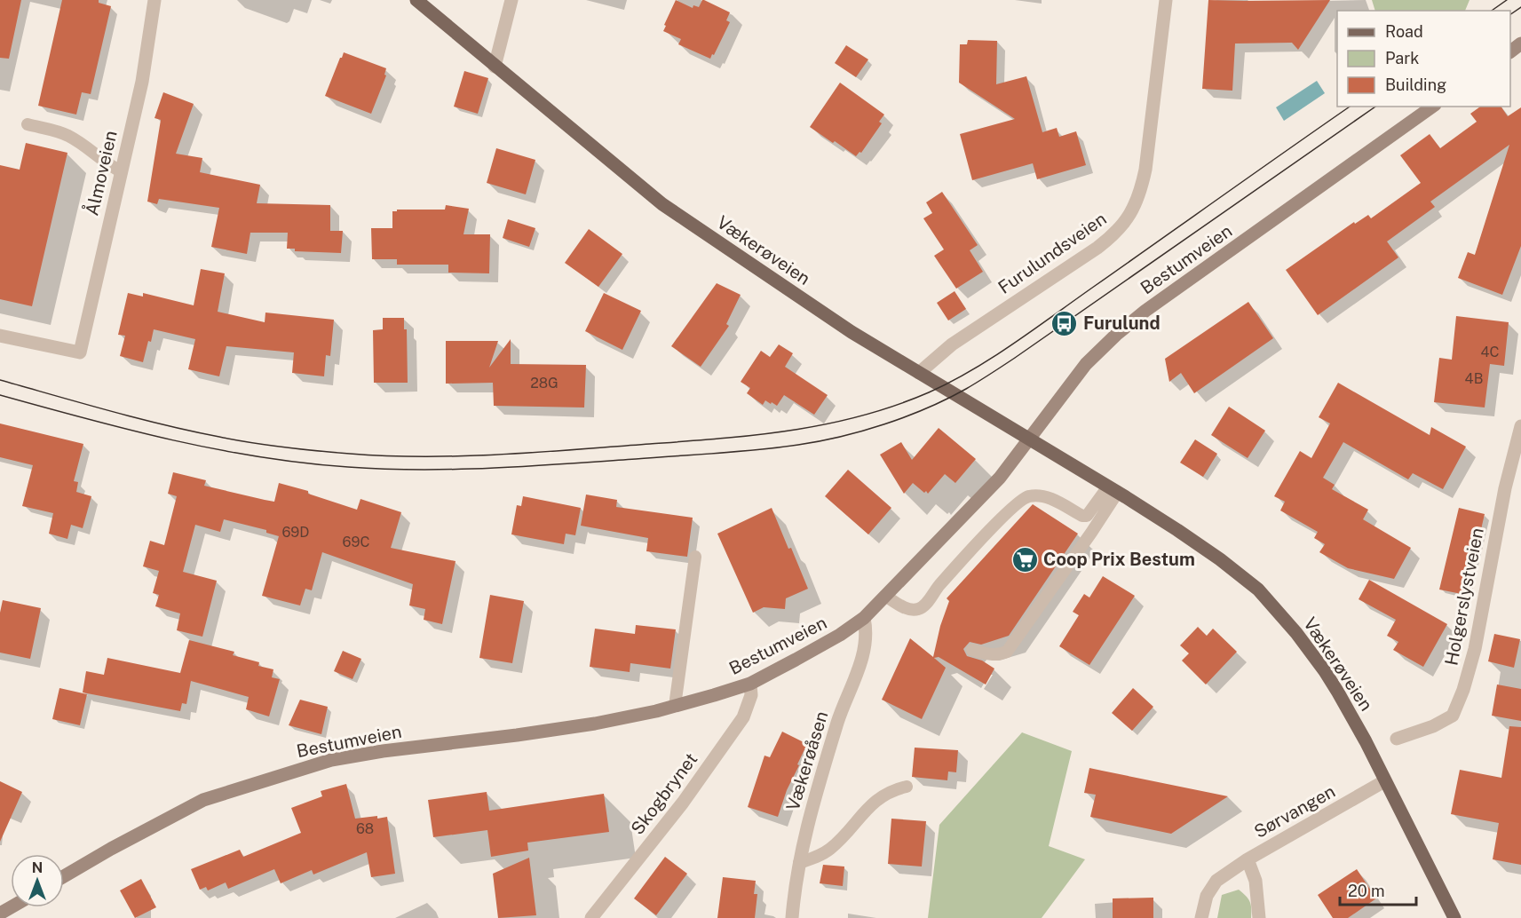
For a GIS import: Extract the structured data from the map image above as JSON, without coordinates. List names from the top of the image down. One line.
{"streets":{"main road":["Vækerøveien"],"street":["Ålmoveien","Furulundsveien","Bestumveien","Holgerslystveien","Vækerøåsen","Skogbrynet","Sørvangen"]},"crossings":[["Vækerøveien","Furulundsveien"],["Vækerøveien","Bestumveien"],["Vækerøveien","Sørvangen"],["Bestumveien","Vækerøåsen"],["Bestumveien","Skogbrynet"]],"places":{"bus stop":["Furulund"],"supermarket":["Coop Prix Bestum"]},"house_numbers":["4C","4B","28G","69D","69C","68"],"legend":["Road","Park","Building"],"scale_bar":"20 m","north":"top"}
